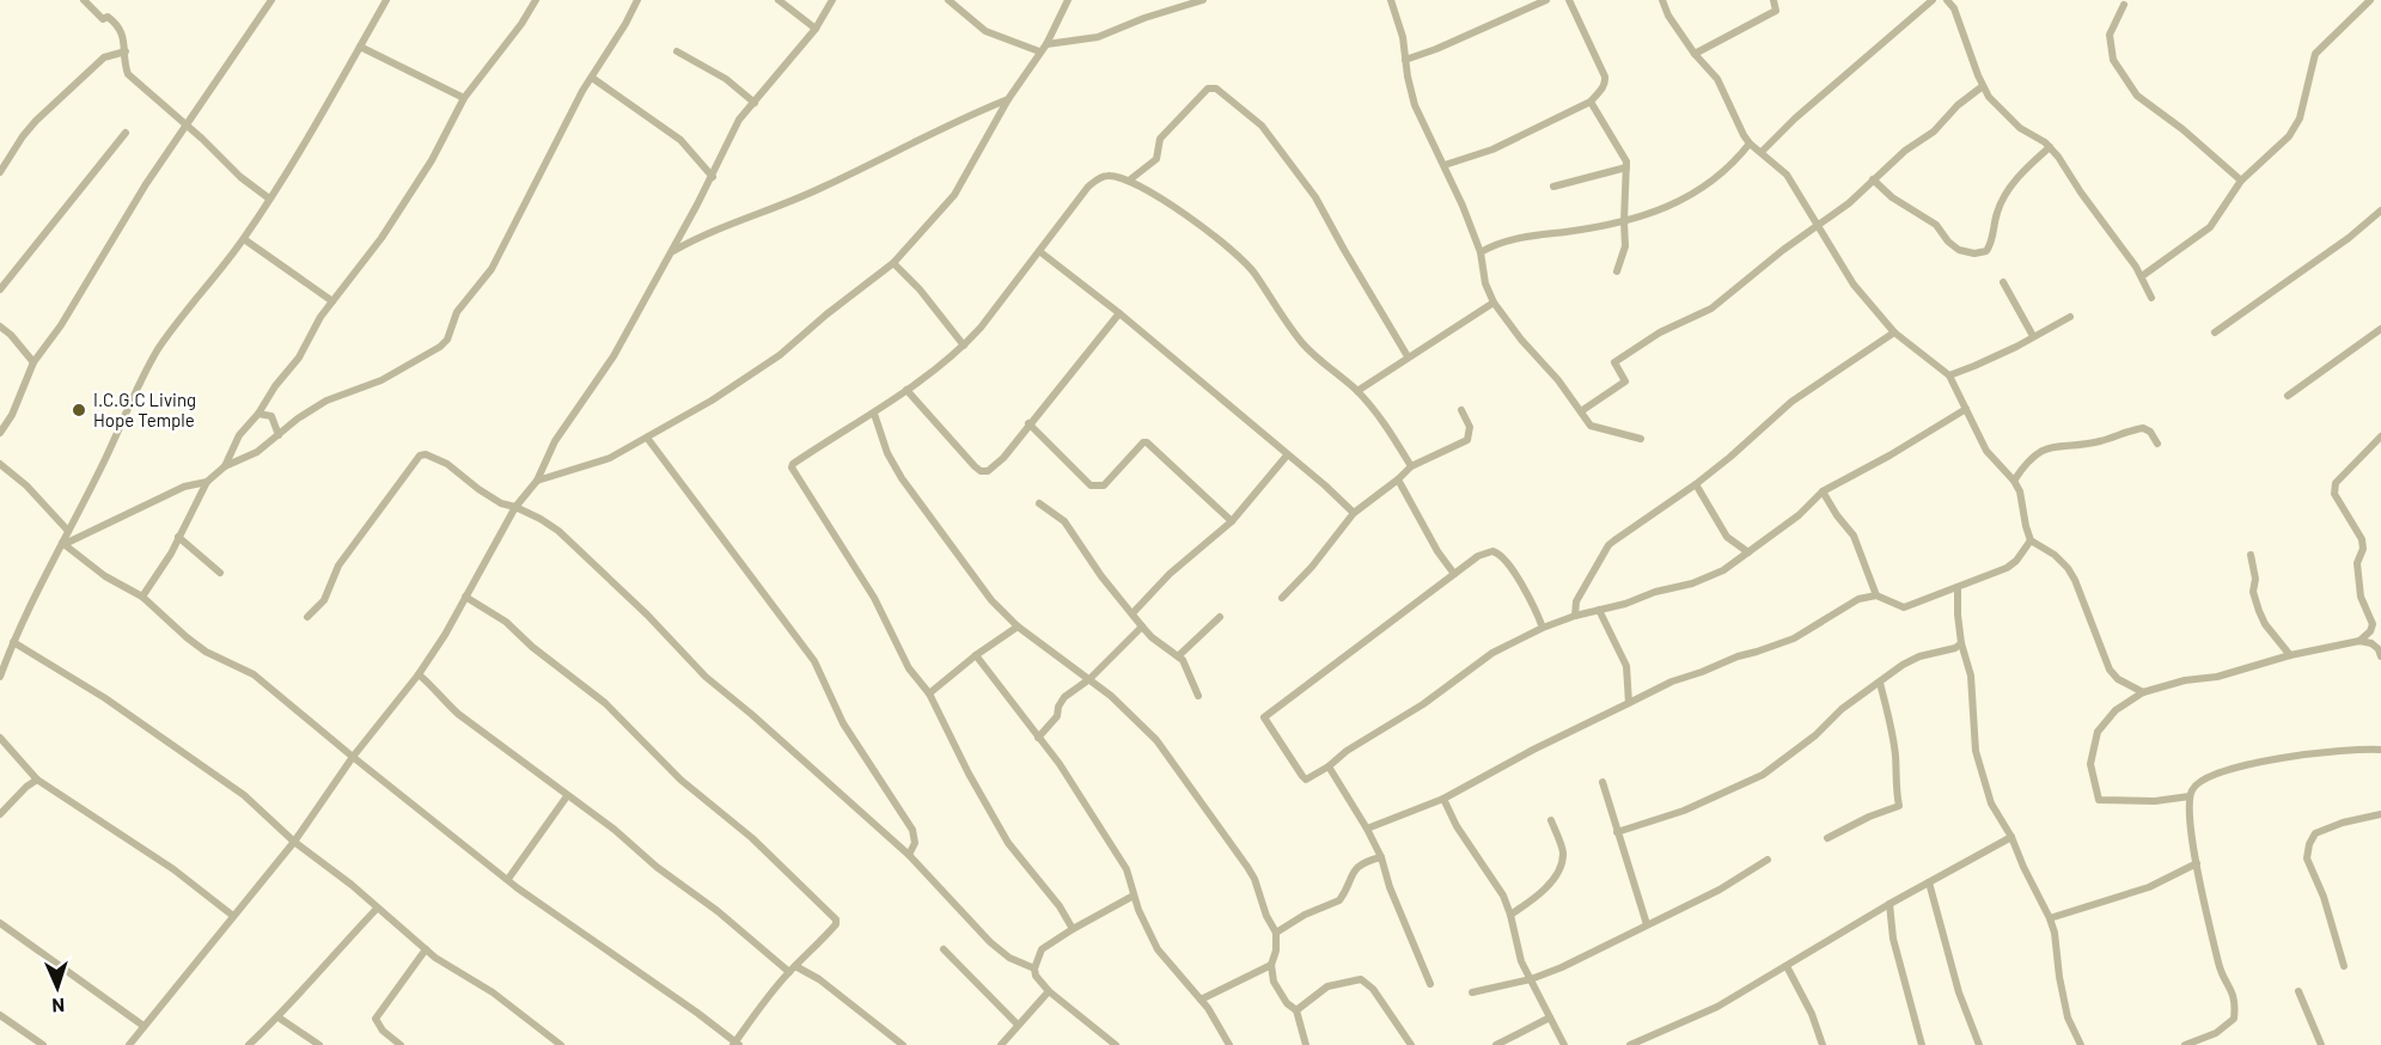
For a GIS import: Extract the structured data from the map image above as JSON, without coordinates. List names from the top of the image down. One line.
{"places":["I.C.G.C Living Hope Temple"],"north":"bottom"}
